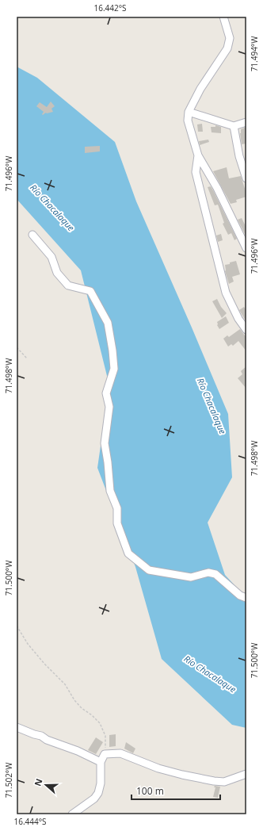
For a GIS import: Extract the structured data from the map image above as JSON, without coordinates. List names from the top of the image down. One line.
{"water":["Río Chacalaque"],"scale_bar":"100 m","north":"left","coordinates":["16.442°S","71.494°W","71.496°W","71.498°W","71.500°W","71.502°W","16.444°S"]}
